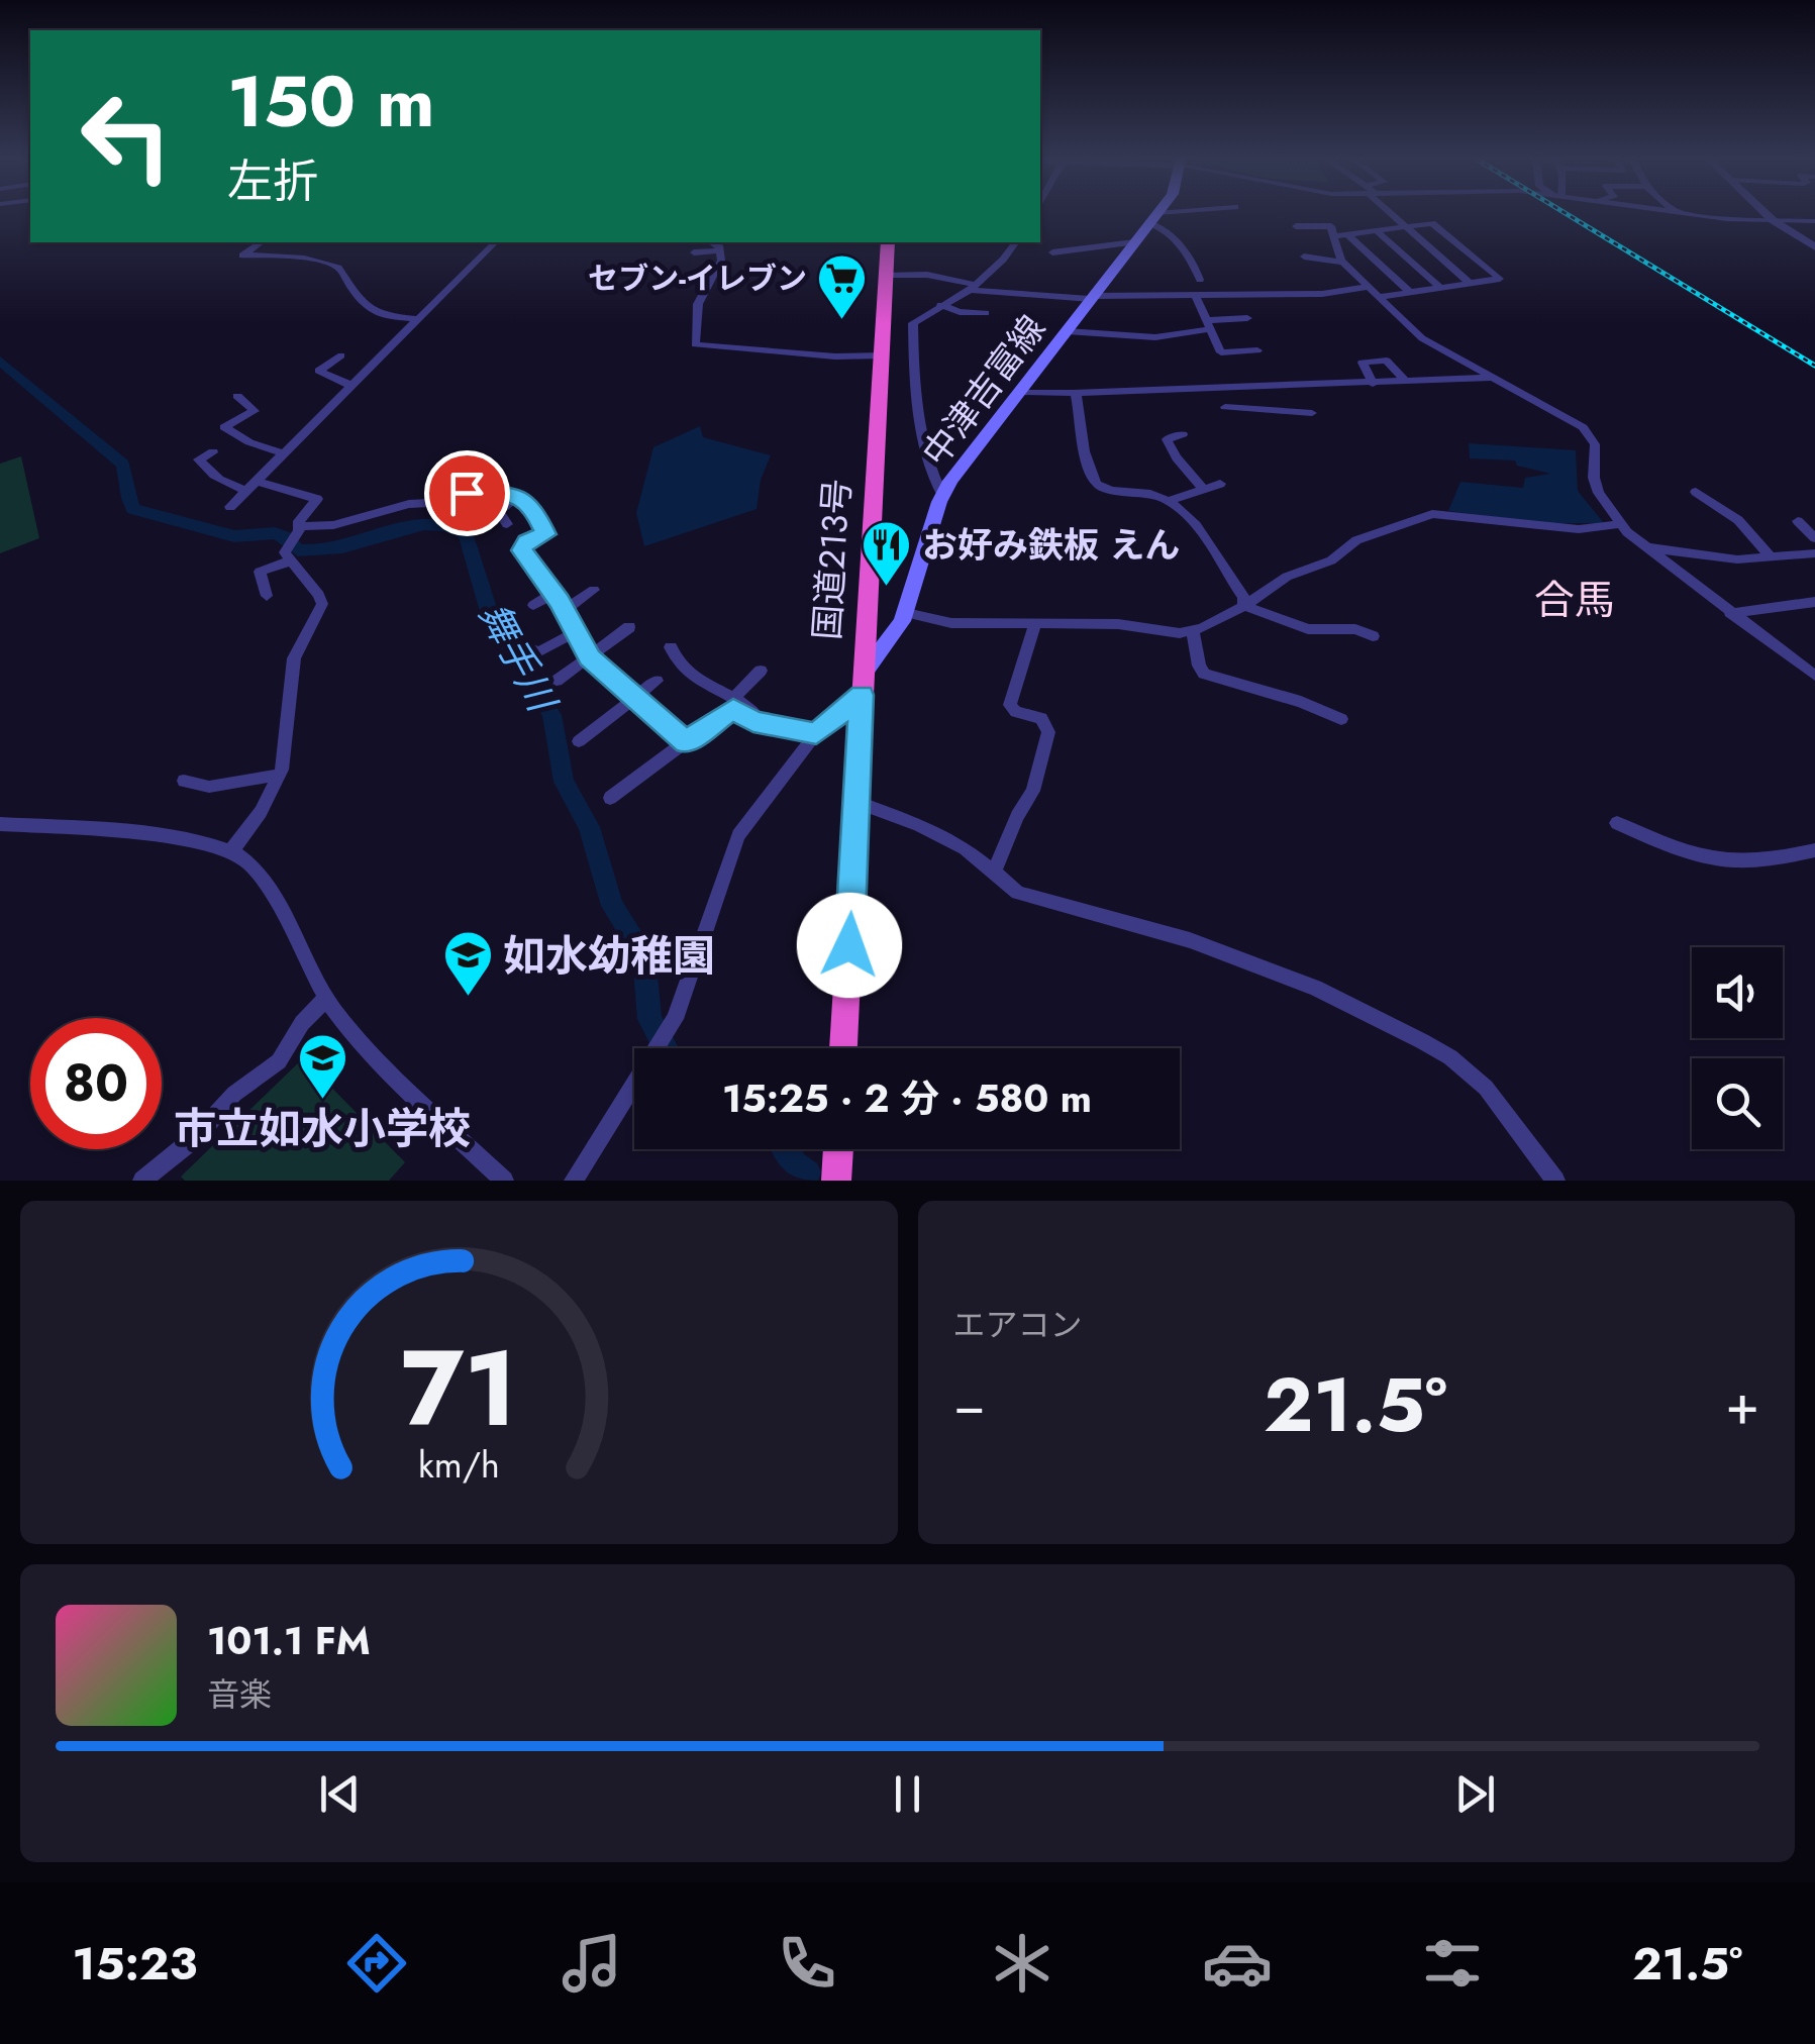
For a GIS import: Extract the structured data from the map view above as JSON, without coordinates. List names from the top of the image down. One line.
{"streets":{"highway":["国道213号"],"main road":["中津吉富線"]},"crossings":[["中津吉富線","国道213号"]],"districts":["合馬"],"water":["舞手川"],"places":{"supermarket":["セブン-イレブン"],"restaurant":["お好み鉄板 えん"],"school or university":["如水幼稚園","市立如水小学校"]},"page":{"turn":["150 m","左折"],"limit":"80","trip":"15:25 · 2 分 · 580 m","tile":"エアコン","heat":["−","21.5°","+"],"song":["101.1 FM","音楽"],"tabs":["15:23","21.5°"],"gauge":["71","km/h"]}}
